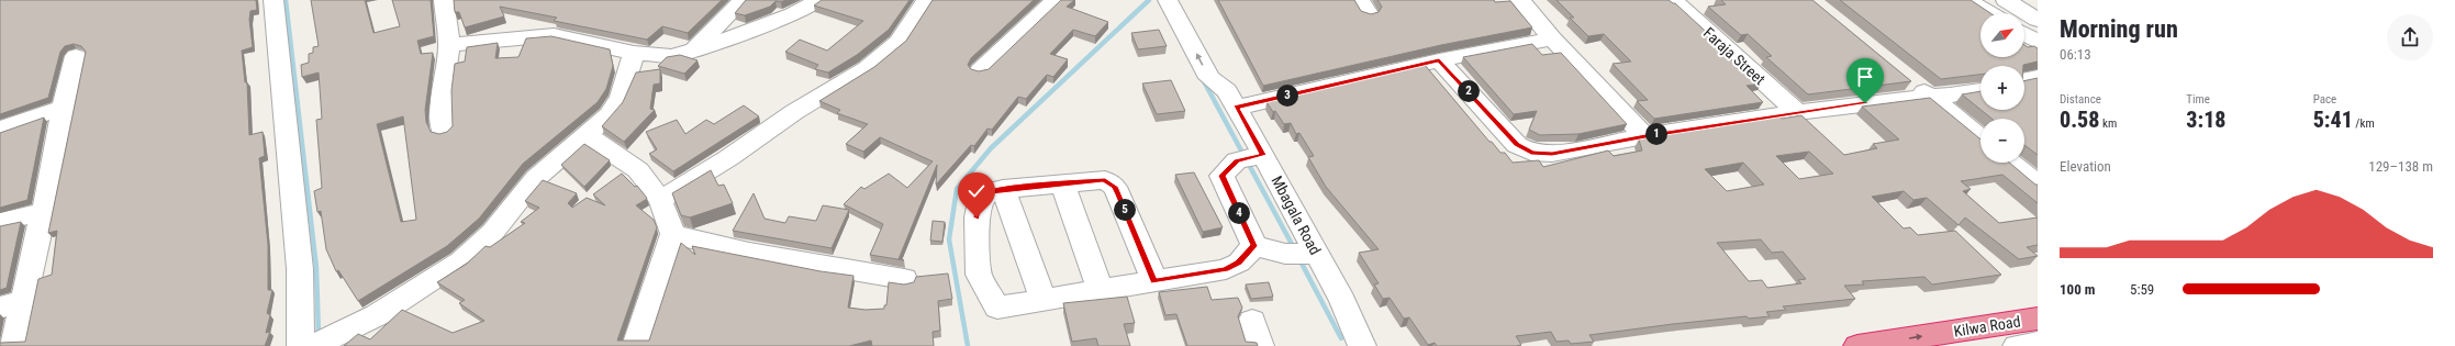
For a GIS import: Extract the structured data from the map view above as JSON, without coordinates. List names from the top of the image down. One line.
{"streets":{"highway":["Kilwa Road"],"street":["Faraja Street","Mbagala Road"]},"one_way":["Kilwa Road"],"north":"top right","page":{"heading":["Morning run","06:13"],"map_buttons":["+","−"],"stats":[["Distance","0.58 km"],["Time","3:18"],["Pace","5:41 /km"]],"pins":["2","3","1","5","4"],"chart":["Elevation","129–138 m"],"list":[{"name":"100 m","note":"5:59"}]}}
